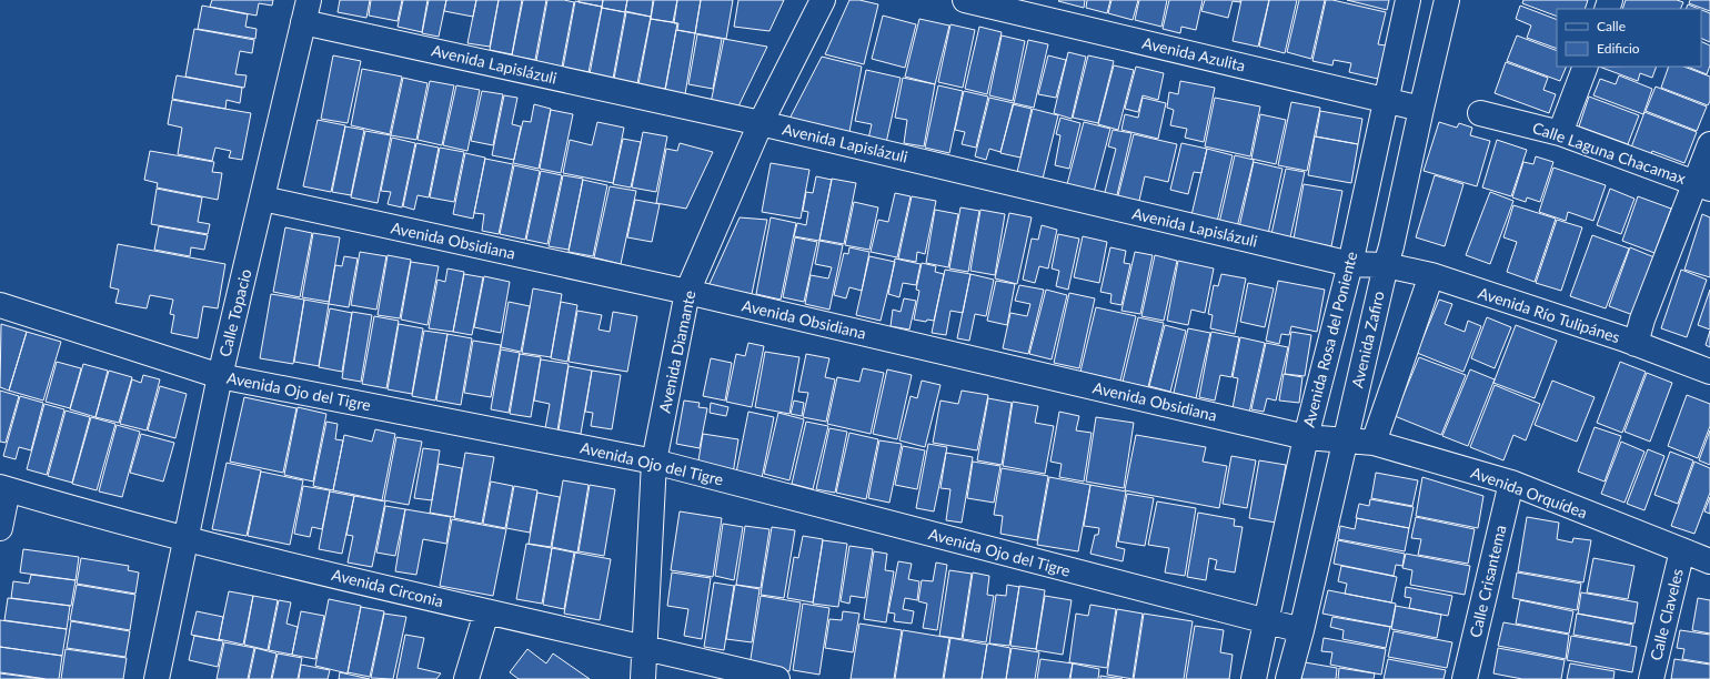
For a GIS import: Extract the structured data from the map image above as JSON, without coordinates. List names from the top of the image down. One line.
{"streets":{"street":["Avenida Azulita","Avenida Lapislázuli","Calle Laguna Chacamax","Avenida Obsidiana","Calle Topacio","Avenida Río Tulipánes","Avenida Rosa del Poniente","Avenida Zafiro","Avenida Diamante","Avenida Ojo del Tigre","Avenida Orquídea","Calle Crisantema","Avenida Circonia","Calle Claveles"]},"crossings":[["Avenida Azulita","Avenida Rosa del Poniente"],["Avenida Azulita","Avenida Zafiro"],["Avenida Lapislázuli","Calle Topacio"],["Avenida Lapislázuli","Avenida Río Tulipánes"],["Avenida Lapislázuli","Avenida Rosa del Poniente"],["Avenida Lapislázuli","Avenida Zafiro"],["Avenida Lapislázuli","Avenida Diamante"],["Avenida Obsidiana","Calle Topacio"],["Avenida Obsidiana","Avenida Rosa del Poniente"],["Avenida Obsidiana","Avenida Zafiro"],["Avenida Obsidiana","Avenida Diamante"],["Avenida Obsidiana","Avenida Orquídea"],["Calle Topacio","Avenida Ojo del Tigre"],["Calle Topacio","Avenida Circonia"],["Avenida Río Tulipánes","Avenida Zafiro"],["Avenida Rosa del Poniente","Avenida Ojo del Tigre"],["Avenida Zafiro","Avenida Ojo del Tigre"],["Avenida Zafiro","Avenida Orquídea"],["Avenida Diamante","Avenida Ojo del Tigre"],["Avenida Diamante","Avenida Circonia"],["Avenida Orquídea","Calle Crisantema"],["Avenida Orquídea","Calle Claveles"]],"legend":["Calle","Edificio"]}
